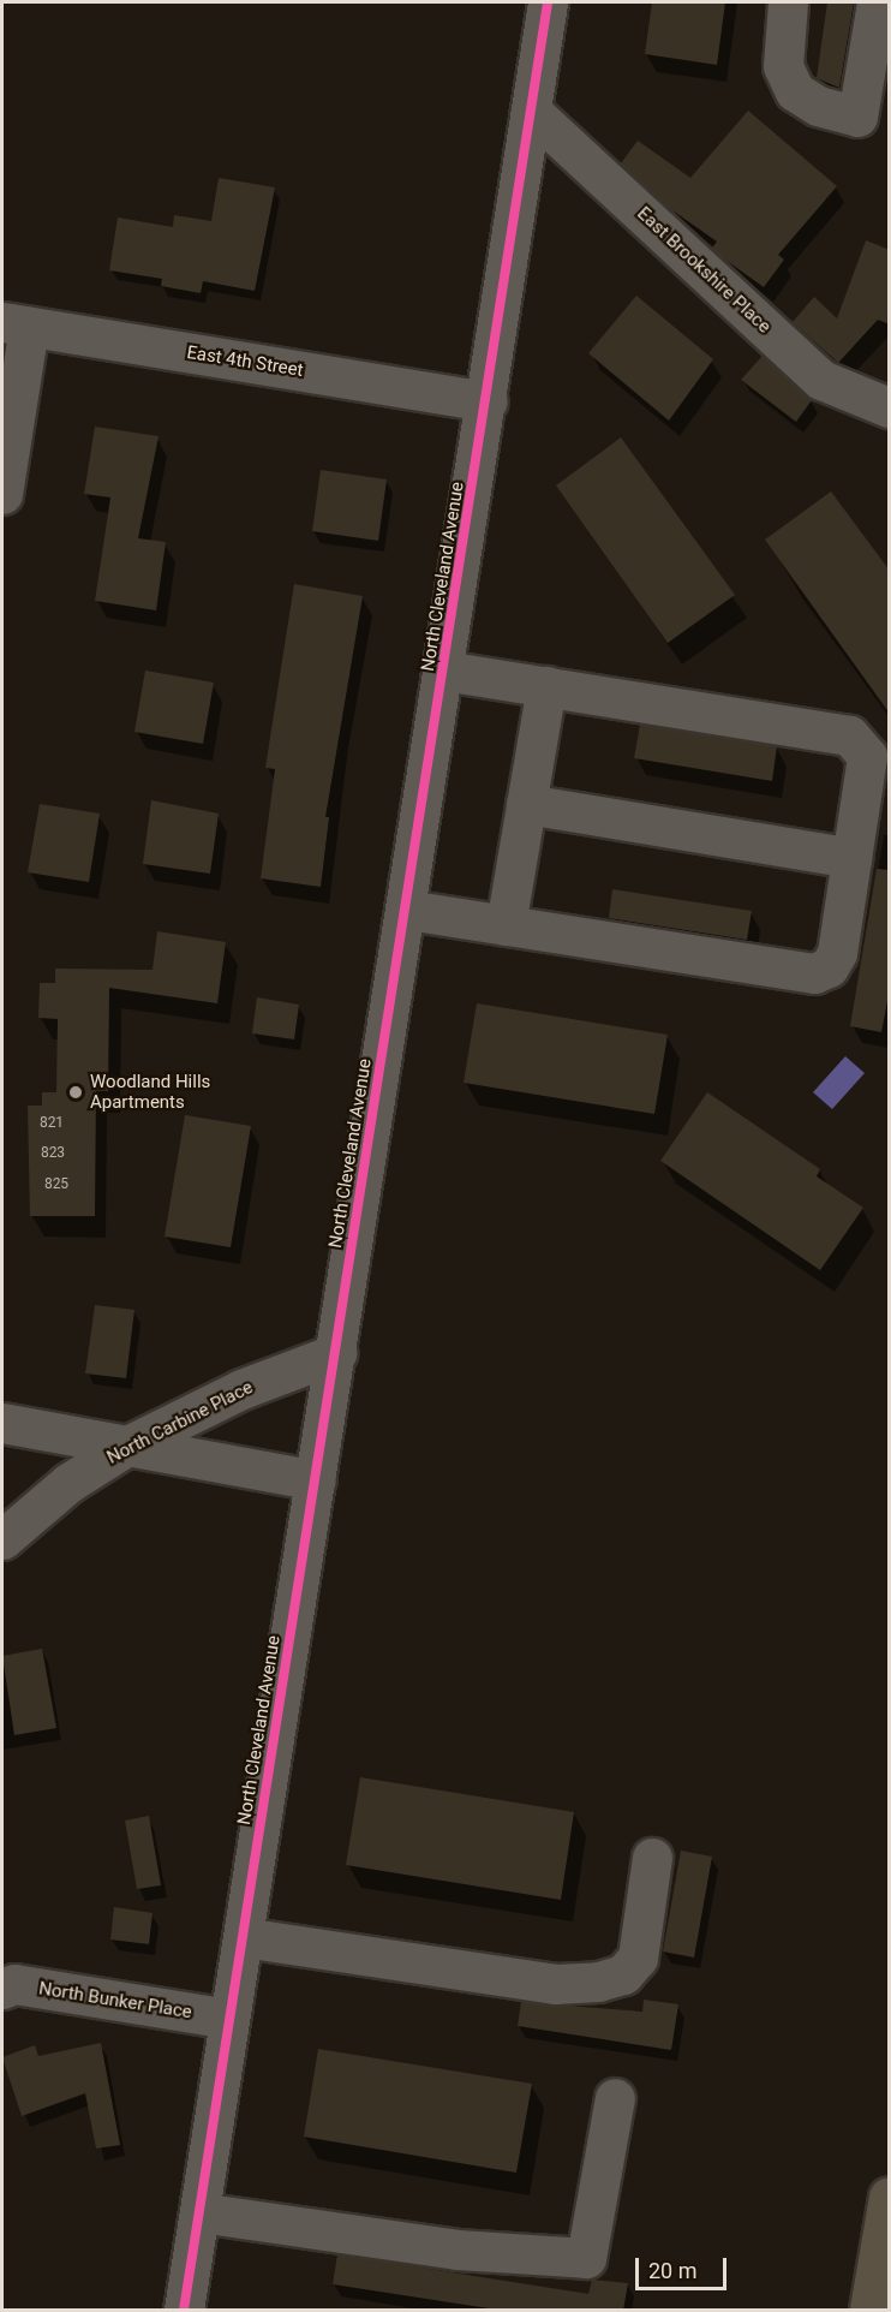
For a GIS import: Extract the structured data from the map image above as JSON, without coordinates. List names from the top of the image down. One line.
{"streets":{"street":["East Brookshire Place","East 4th Street","North Cleveland Avenue","North Carbine Place","North Bunker Place"]},"crossings":[["East Brookshire Place","North Cleveland Avenue"],["East 4th Street","North Cleveland Avenue"],["North Cleveland Avenue","North Carbine Place"],["North Cleveland Avenue","North Bunker Place"]],"places":["Woodland Hills Apartments"],"house_numbers":["821","823","825"],"scale_bar":"20 m"}
